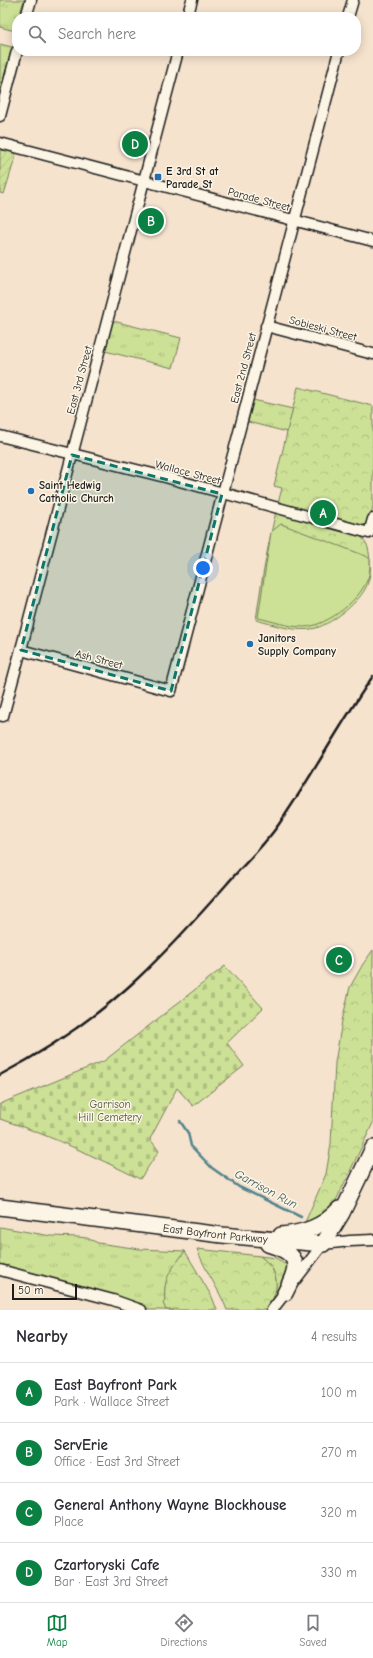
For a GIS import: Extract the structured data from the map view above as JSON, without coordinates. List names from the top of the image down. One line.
{"streets":{"highway":["East Bayfront Parkway"],"street":["Parade Street","Sobieski Street","East 2nd Street","East 3rd Street","Wallace Street","Ash Street"]},"crossings":[["Parade Street","East 2nd Street"],["Parade Street","East 3rd Street"],["Sobieski Street","East 2nd Street"],["East 2nd Street","Wallace Street"],["East 2nd Street","Ash Street"],["East 3rd Street","Wallace Street"],["East 3rd Street","Ash Street"]],"water":["Garrison Run"],"parks":["Garrison Hill Cemetery"],"places":{"transit":["E 3rd St at Parade St"],"other":["Saint Hedwig Catholic Church","Janitors Supply Company"]},"scale_bar":"50 m","page":{"search":"Search here","pins":["D","B","A","C"],"scale":"50 m","heading":["Nearby","4 results"],"list":[{"mark":"A","name":"East Bayfront Park","note":"Park · Wallace Street","value":"100 m"},{"mark":"B","name":"ServErie","note":"Office · East 3rd Street","value":"270 m"},{"mark":"C","name":"General Anthony Wayne Blockhouse","note":"Place","value":"320 m"},{"mark":"D","name":"Czartoryski Cafe","note":"Bar · East 3rd Street","value":"330 m"}],"nav":["Map","Directions","Saved"]}}
